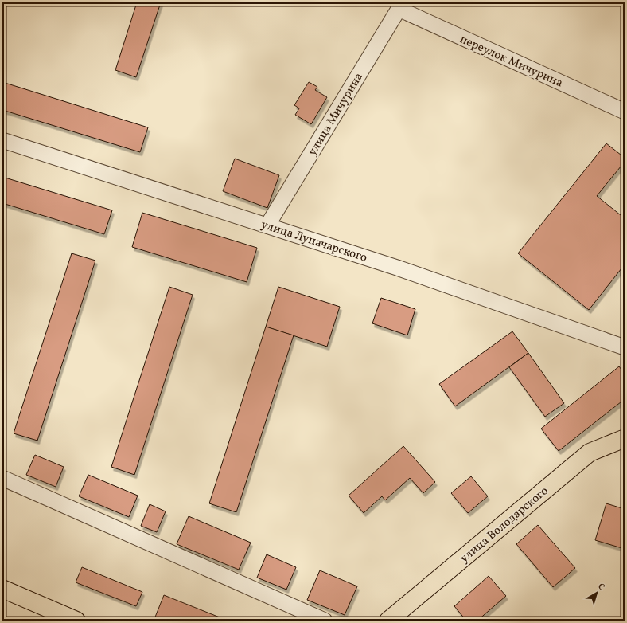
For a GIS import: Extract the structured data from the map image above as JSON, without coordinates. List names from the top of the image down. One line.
{"streets":{"main road":["улица Володарского"],"street":["переулок Мичурина","улица Мичурина","улица Луначарского"]},"crossings":[["переулок Мичурина","улица Мичурина"],["улица Мичурина","улица Луначарского"]],"north":"top right"}
